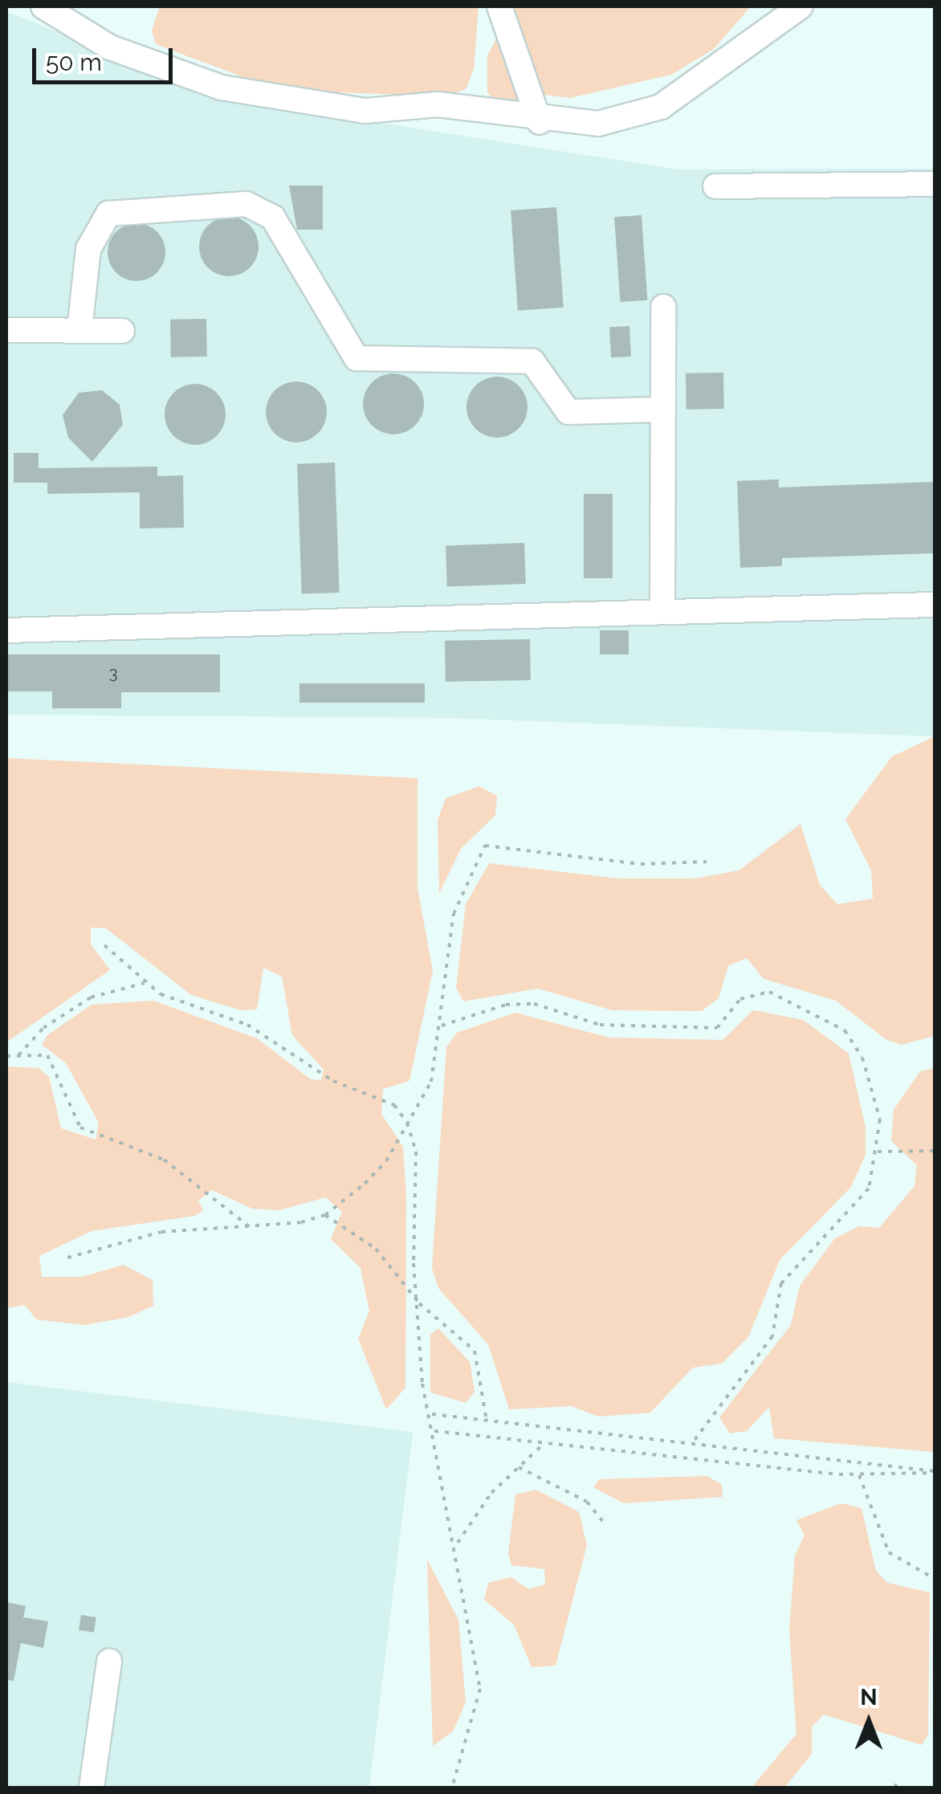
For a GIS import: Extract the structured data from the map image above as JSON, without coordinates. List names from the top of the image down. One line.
{"house_numbers":["3"],"scale_bar":"50 m","north":"top"}
